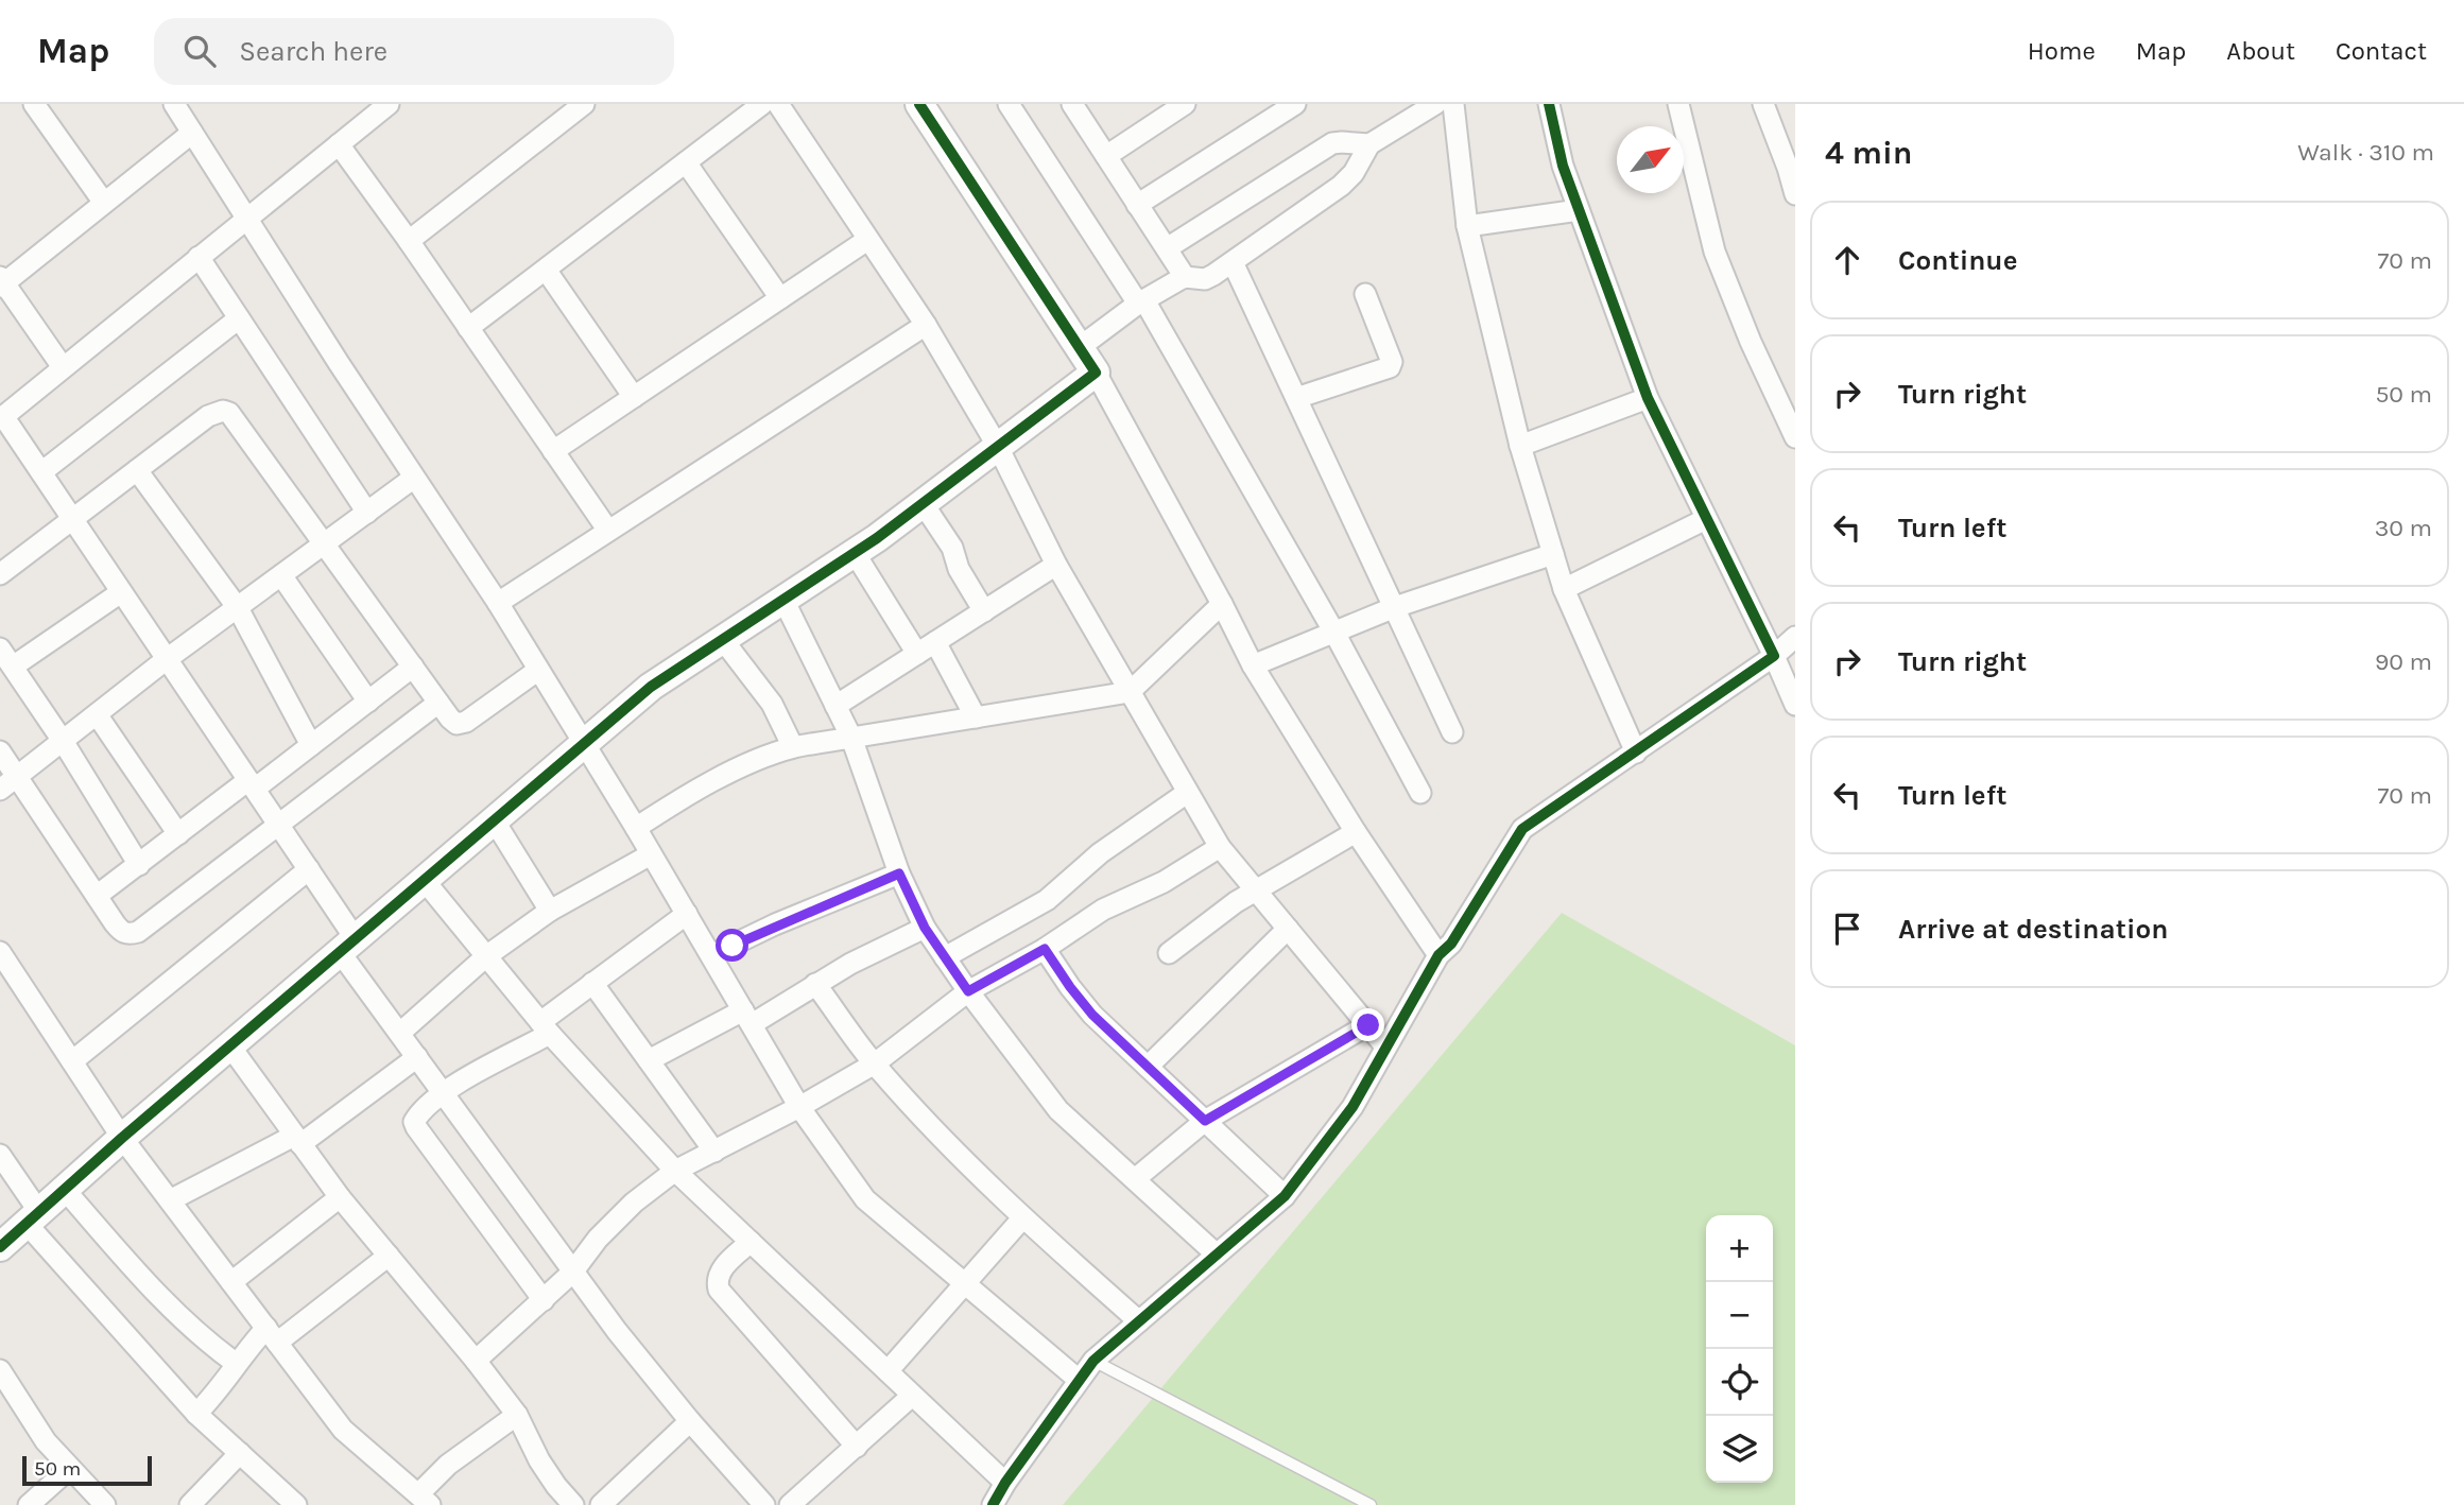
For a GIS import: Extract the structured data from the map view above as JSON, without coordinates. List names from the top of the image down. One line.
{"scale_bar":"50 m","north":"top right","page":{"header":"Map","search":"Search here","nav":["Home","Map","About","Contact"],"heading":["4 min","Walk · 310 m"],"list":[["Continue","70 m"],["Turn right","50 m"],["Turn left","30 m"],["Turn right","90 m"],["Turn left","70 m"],"Arrive at destination"],"map_buttons":["+","−"],"scale":"50 m"}}
